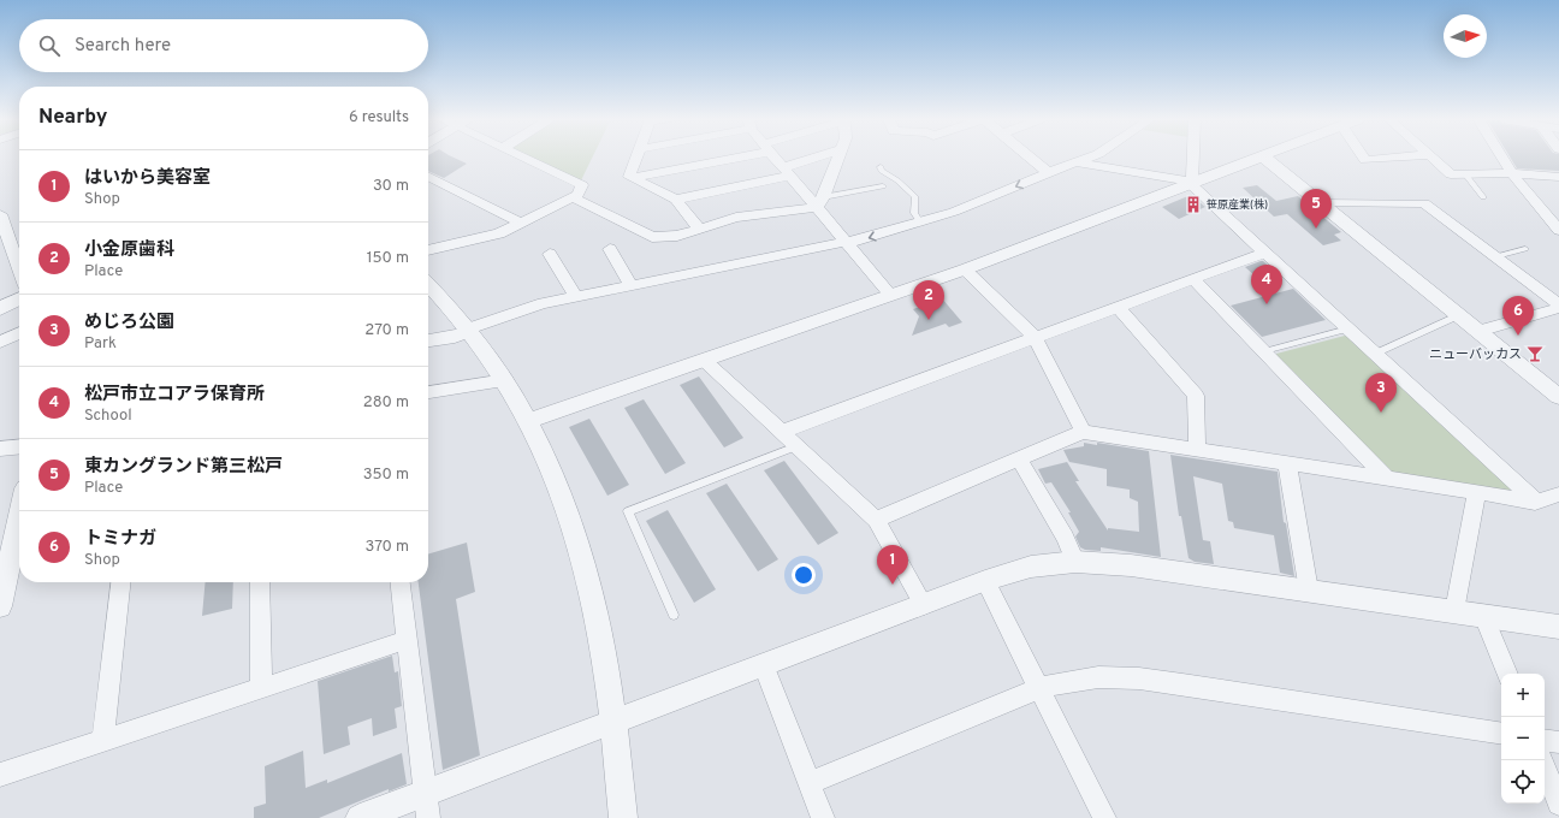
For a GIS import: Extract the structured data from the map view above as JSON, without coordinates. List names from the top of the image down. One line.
{"places":{"building":["笹原産業(株)"],"bar":["ニューバッカス"]},"north":"right","page":{"search":"Search here","heading":["Nearby","6 results"],"list":[{"mark":"1","name":"はいから美容室","note":"Shop","value":"30 m"},{"mark":"2","name":"小金原歯科","note":"Place","value":"150 m"},{"mark":"3","name":"めじろ公園","note":"Park","value":"270 m"},{"mark":"4","name":"松戸市立コアラ保育所","note":"School","value":"280 m"},{"mark":"5","name":"東カングランド第三松戸","note":"Place","value":"350 m"},{"mark":"6","name":"トミナガ","note":"Shop","value":"370 m"}],"pins":["5","4","2","6","3","1"],"map_buttons":["+","−"]}}
